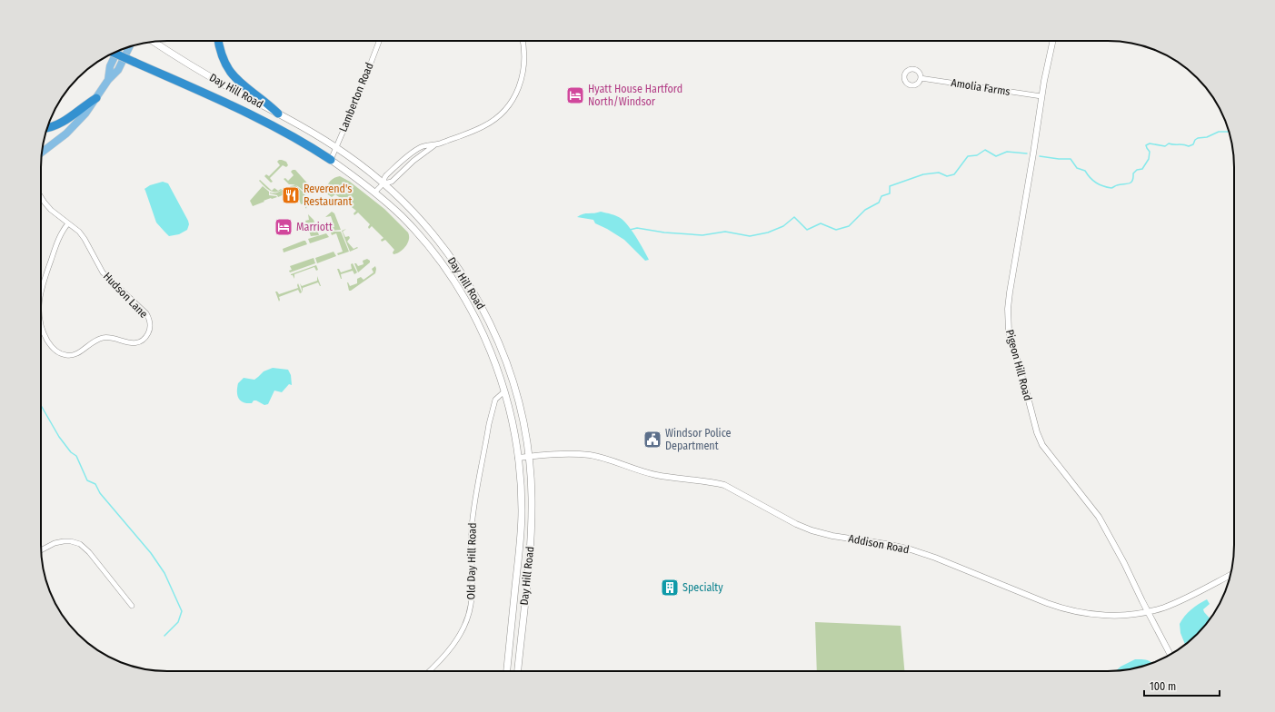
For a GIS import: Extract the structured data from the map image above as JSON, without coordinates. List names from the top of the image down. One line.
{"streets":{"main road":["Day Hill Road"],"street":["Amolia Farms","Lamberton Road","Hudson Lane","Pigeon Hill Road","Addison Road","Old Day Hill Road"]},"crossings":[["Amolia Farms","Pigeon Hill Road"],["Day Hill Road","Lamberton Road"],["Day Hill Road","Addison Road"],["Day Hill Road","Old Day Hill Road"],["Pigeon Hill Road","Addison Road"]],"places":{"hotel":["Hyatt House Hartford North/Windsor","Marriott"],"restaurant":["Reverend's Restaurant"],"public building":["Windsor Police Department"],"building":["Specialty"]},"scale_bar":"100 m"}
